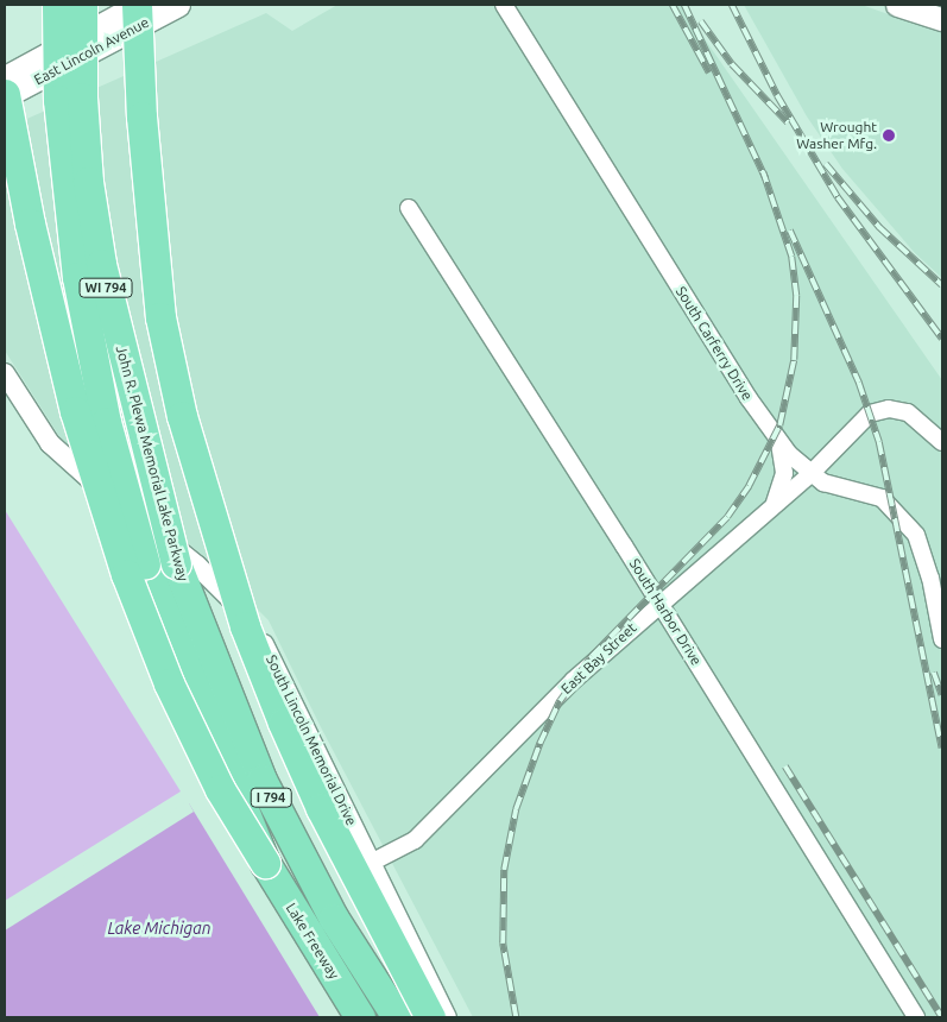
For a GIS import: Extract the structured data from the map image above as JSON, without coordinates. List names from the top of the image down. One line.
{"streets":{"highway":["WI 794","John R. Plewa Memorial Lake Parkway","I 794","Lake Freeway"],"main road":["East Lincoln Avenue"],"street":["South Carferry Drive","South Harbor Drive","East Bay Street","South Lincoln Memorial Drive"]},"crossings":[["South Carferry Drive","East Bay Street"],["John R. Plewa Memorial Lake Parkway","Lake Freeway"],["South Harbor Drive","East Bay Street"],["East Bay Street","South Lincoln Memorial Drive"]],"water":["Lake Michigan"],"places":["Wrought Washer Mfg."]}
